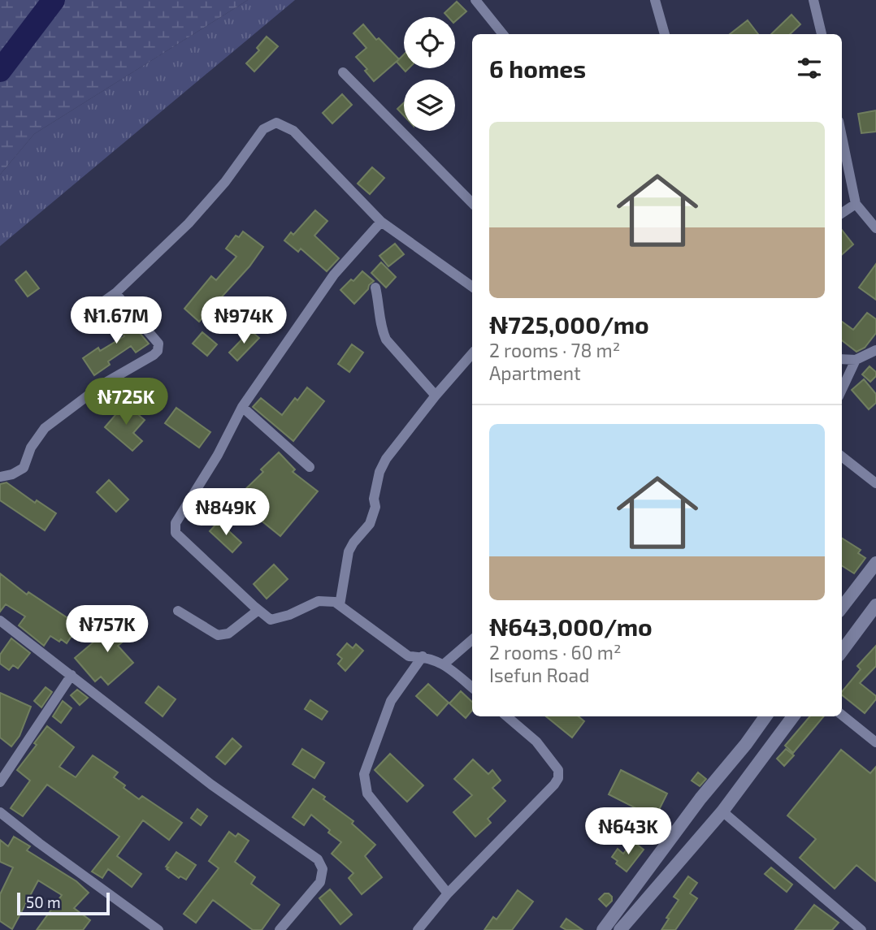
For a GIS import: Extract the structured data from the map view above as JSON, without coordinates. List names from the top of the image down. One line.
{"scale_bar":"50 m","page":{"heading":"6 homes","list":[{"name":"₦725,000/mo","note":"2 rooms · 78 m² · Apartment"},{"name":"₦643,000/mo","note":"2 rooms · 60 m² · Isefun Road"}],"price":["₦1.67M","₦974K","₦725K","₦849K","₦757K","₦643K"],"scale":"50 m"}}
